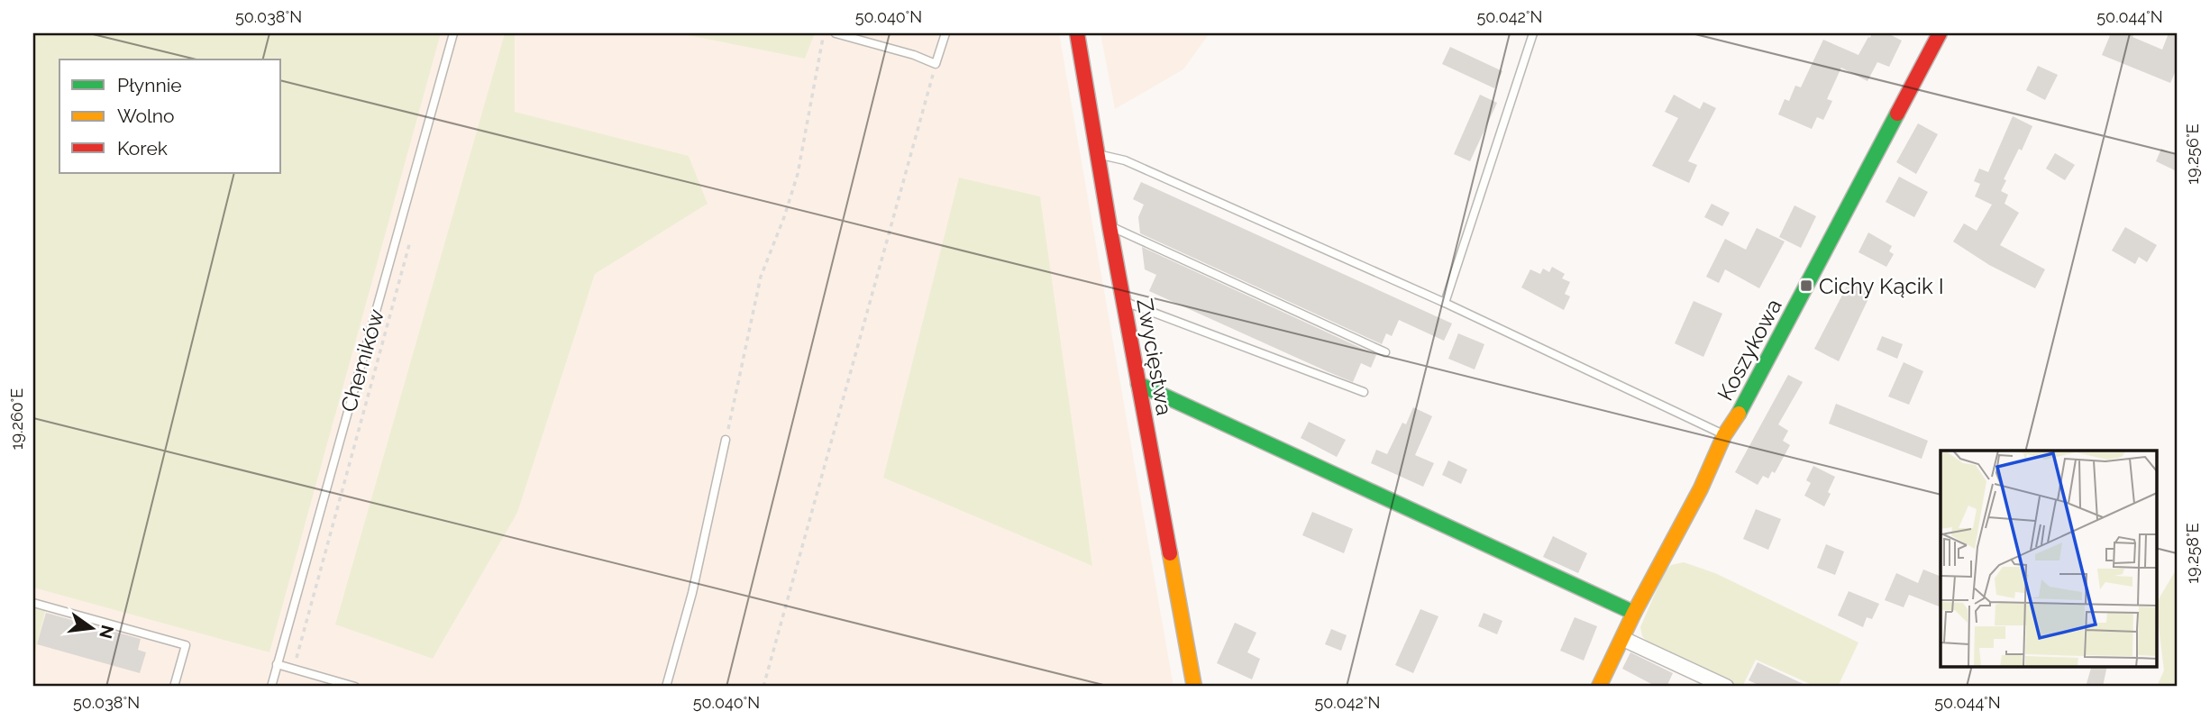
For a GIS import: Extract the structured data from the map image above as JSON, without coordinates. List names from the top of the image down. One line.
{"streets":{"street":["Koszykowa","Zwycięstwa"],"lane":["Chemików"]},"places":{"transit":["Cichy Kącik I"]},"legend":["Płynnie","Wolno","Korek"],"north":"right","coordinates":["50.038°N","50.040°N","50.042°N","50.044°N","19.256°E","19.260°E","19.258°E"]}
